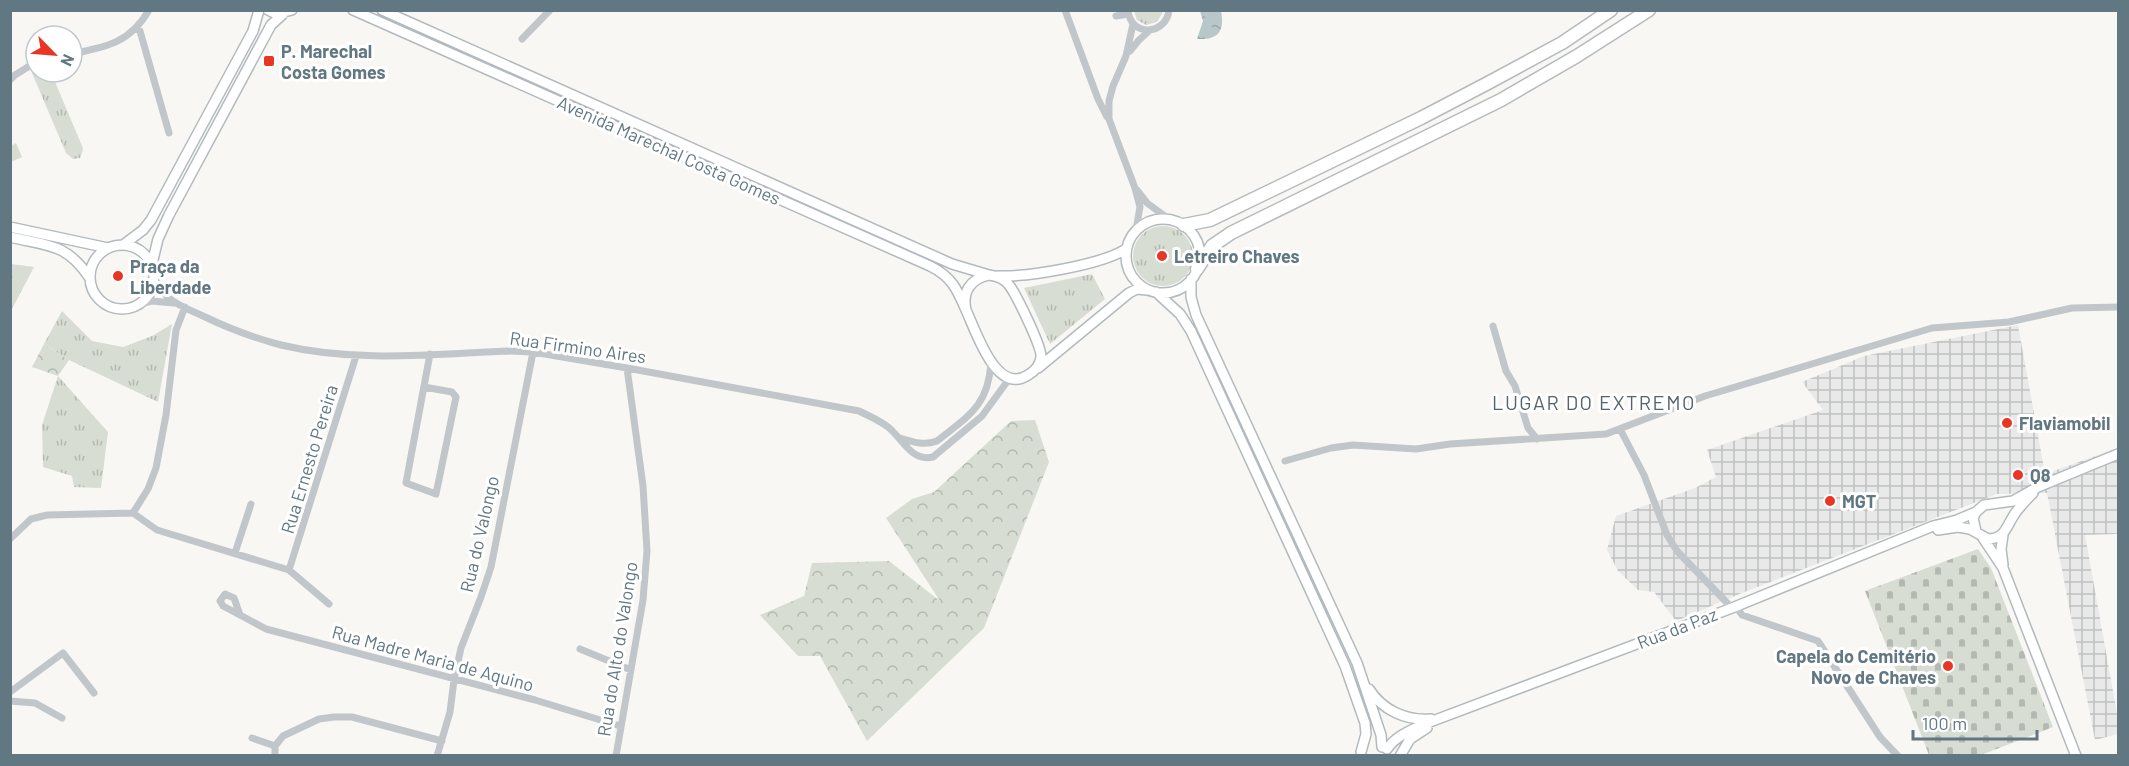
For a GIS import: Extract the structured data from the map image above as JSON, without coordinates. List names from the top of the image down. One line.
{"streets":{"street":["Avenida Marechal Costa Gomes","Rua Firmino Aires","Rua Ernesto Pereira","Rua do Valongo","Rua da Paz","Rua do Alto do Valongo","Rua Madre Maria de Aquino"]},"crossings":[["Rua Firmino Aires","Rua Ernesto Pereira"],["Rua Firmino Aires","Rua do Valongo"],["Rua Firmino Aires","Rua do Alto do Valongo"],["Rua do Valongo","Rua Madre Maria de Aquino"],["Rua do Alto do Valongo","Rua Madre Maria de Aquino"]],"districts":["LUGAR DO EXTREMO"],"places":{"transit":["P. Marechal Costa Gomes"],"other":["Letreiro Chaves","Praça da Liberdade","Flaviamobil","Q8","MGT","Capela do Cemitério Novo de Chaves"]},"scale_bar":"100 m","north":"bottom right"}
